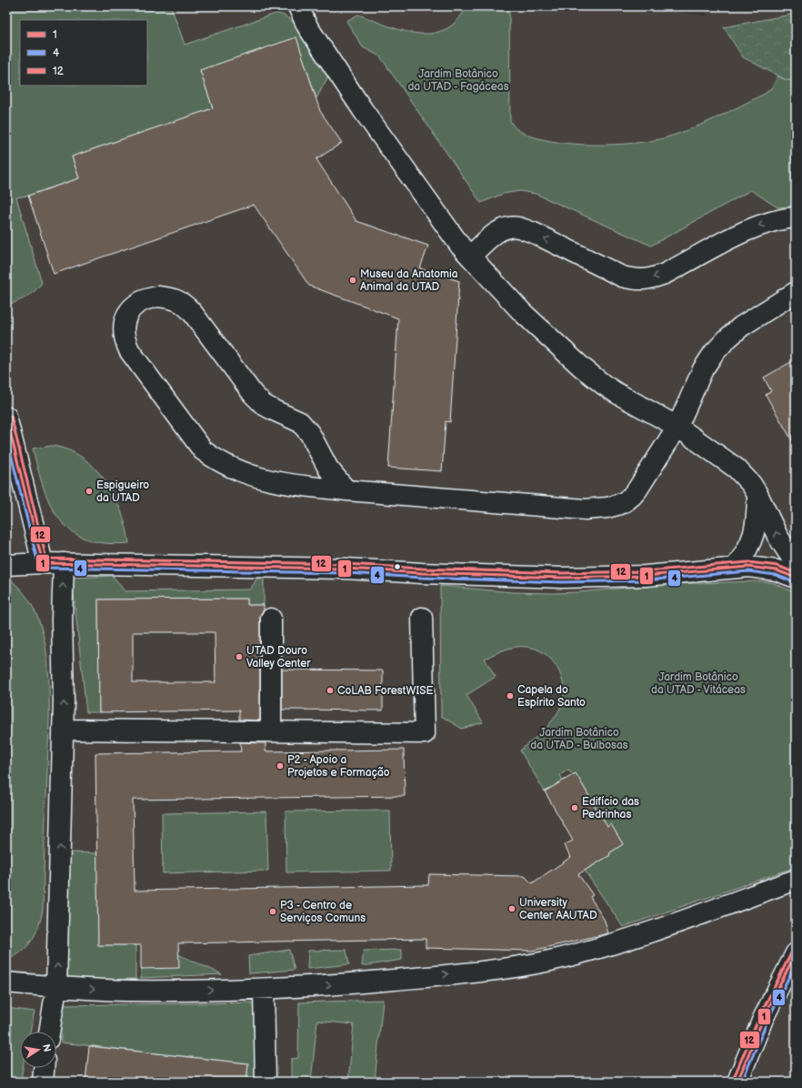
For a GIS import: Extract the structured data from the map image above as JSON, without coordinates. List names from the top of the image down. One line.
{"parks":["Jardim Botânico da UTAD - Fagáceas","Jardim Botânico da UTAD - Vitáceas","Jardim Botânico da UTAD - Bulbosas"],"places":["Museu da Anatomia Animal da UTAD","Espigueiro da UTAD","UTAD Douro Valley Center","CoLAB ForestWISE","Capela do Espírito Santo","P2 - Apoio a Projetos e Formação","Edifício das Pedrinhas","University Center AAUTAD","P3 - Centro de Serviços Comuns"],"lines":["transit line 12","transit line 1","transit line 4"],"legend":["1","4","12"],"north":"right"}
